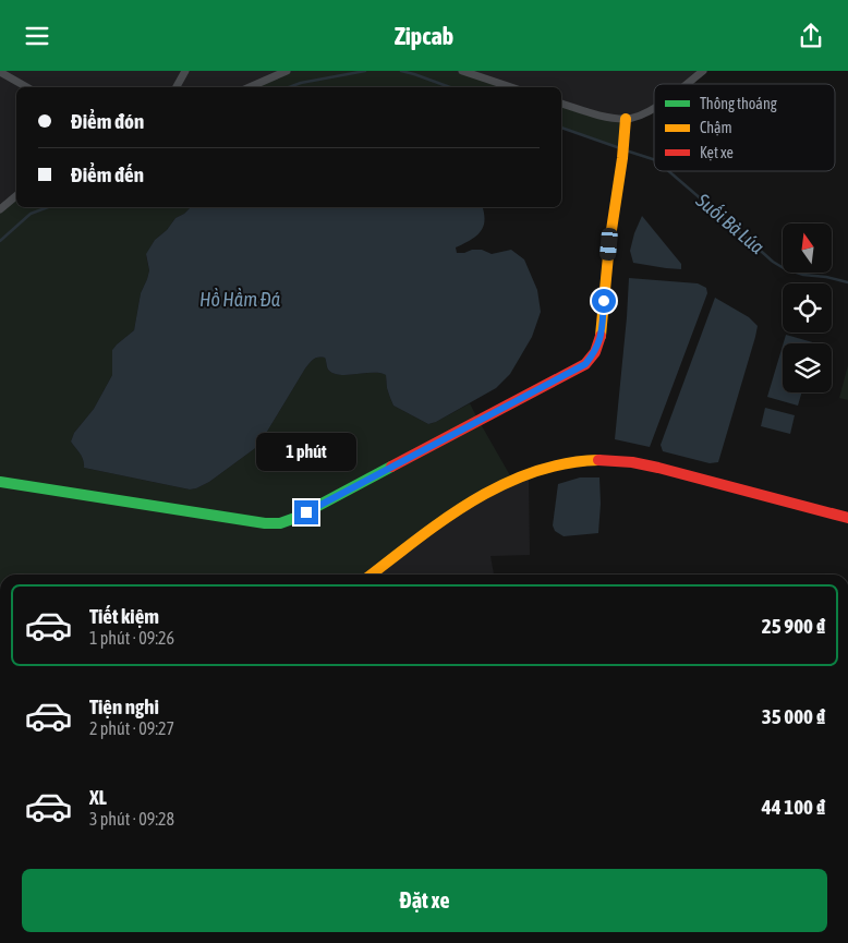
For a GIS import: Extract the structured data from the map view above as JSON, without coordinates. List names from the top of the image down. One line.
{"water":["Suối Bà Lúa","Hồ Hầm Đá"],"legend":["Thông thoáng","Chậm","Kẹt xe"],"north":"top","page":{"header":"Zipcab","banner":["Điểm đón","Điểm đến"],"bubble":"1 phút","list":[{"name":"Tiết kiệm","note":"1 phút · 09:26","value":"25 900 ₫"},{"name":"Tiện nghi","note":"2 phút · 09:27","value":"35 000 ₫"},{"name":"XL","note":"3 phút · 09:28","value":"44 100 ₫"}],"buttons":"Đặt xe"}}
